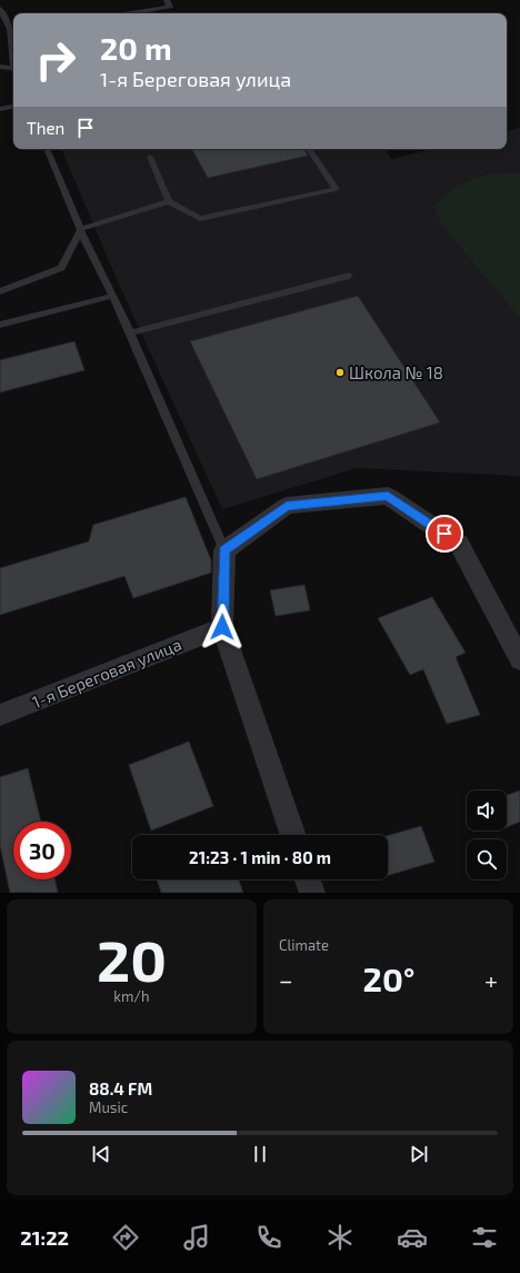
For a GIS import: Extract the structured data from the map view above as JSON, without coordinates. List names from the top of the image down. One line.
{"streets":{"street":["1-я Береговая улица"]},"places":["Школа № 18"],"page":{"turn":["20 m","1-я Береговая улица"],"then":"Then","limit":"30","trip":"21:23 · 1 min · 80 m","tile":[["20","km/h"],"Climate"],"heat":["−","20°","+"],"song":["88.4 FM","Music"],"tabs":"21:22"}}
